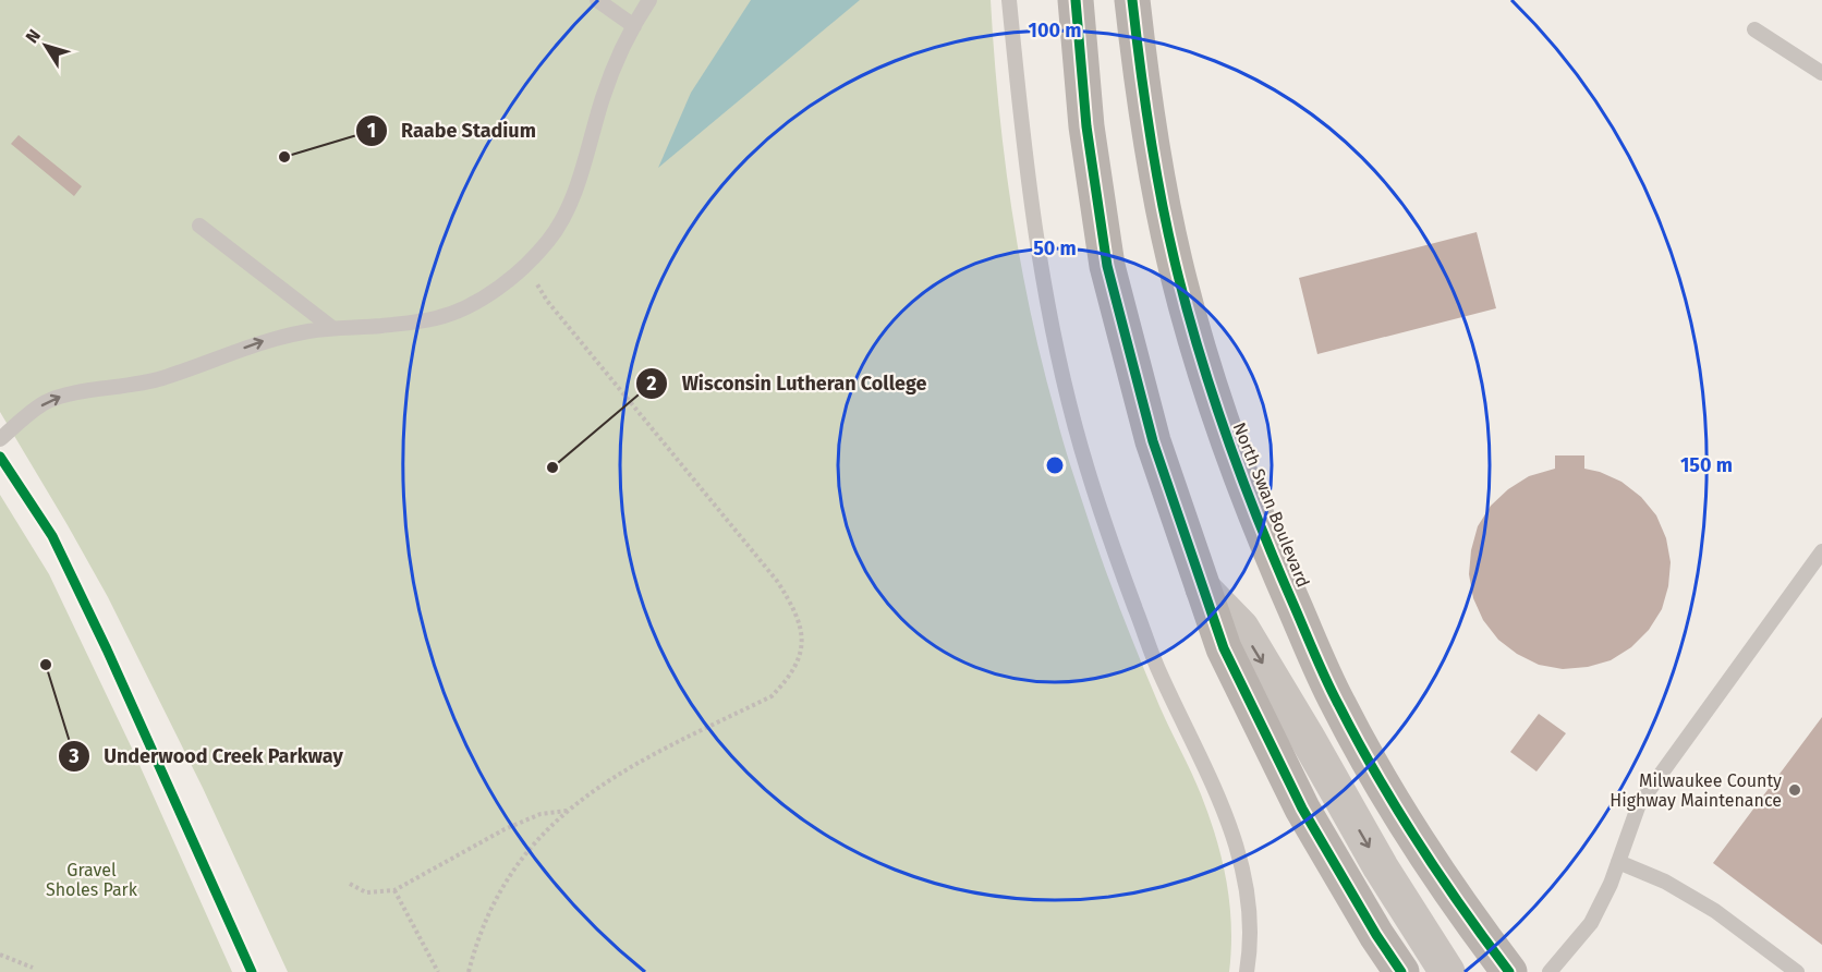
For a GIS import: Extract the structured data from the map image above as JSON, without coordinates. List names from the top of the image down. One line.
{"streets":{"main road":["North Swan Boulevard"]},"parks":["Gravel Sholes Park"],"places":["Raabe Stadium","Wisconsin Lutheran College","Underwood Creek Parkway","Milwaukee County Highway Maintenance"],"north":"top left","rings":["100 m","50 m","150 m"]}
